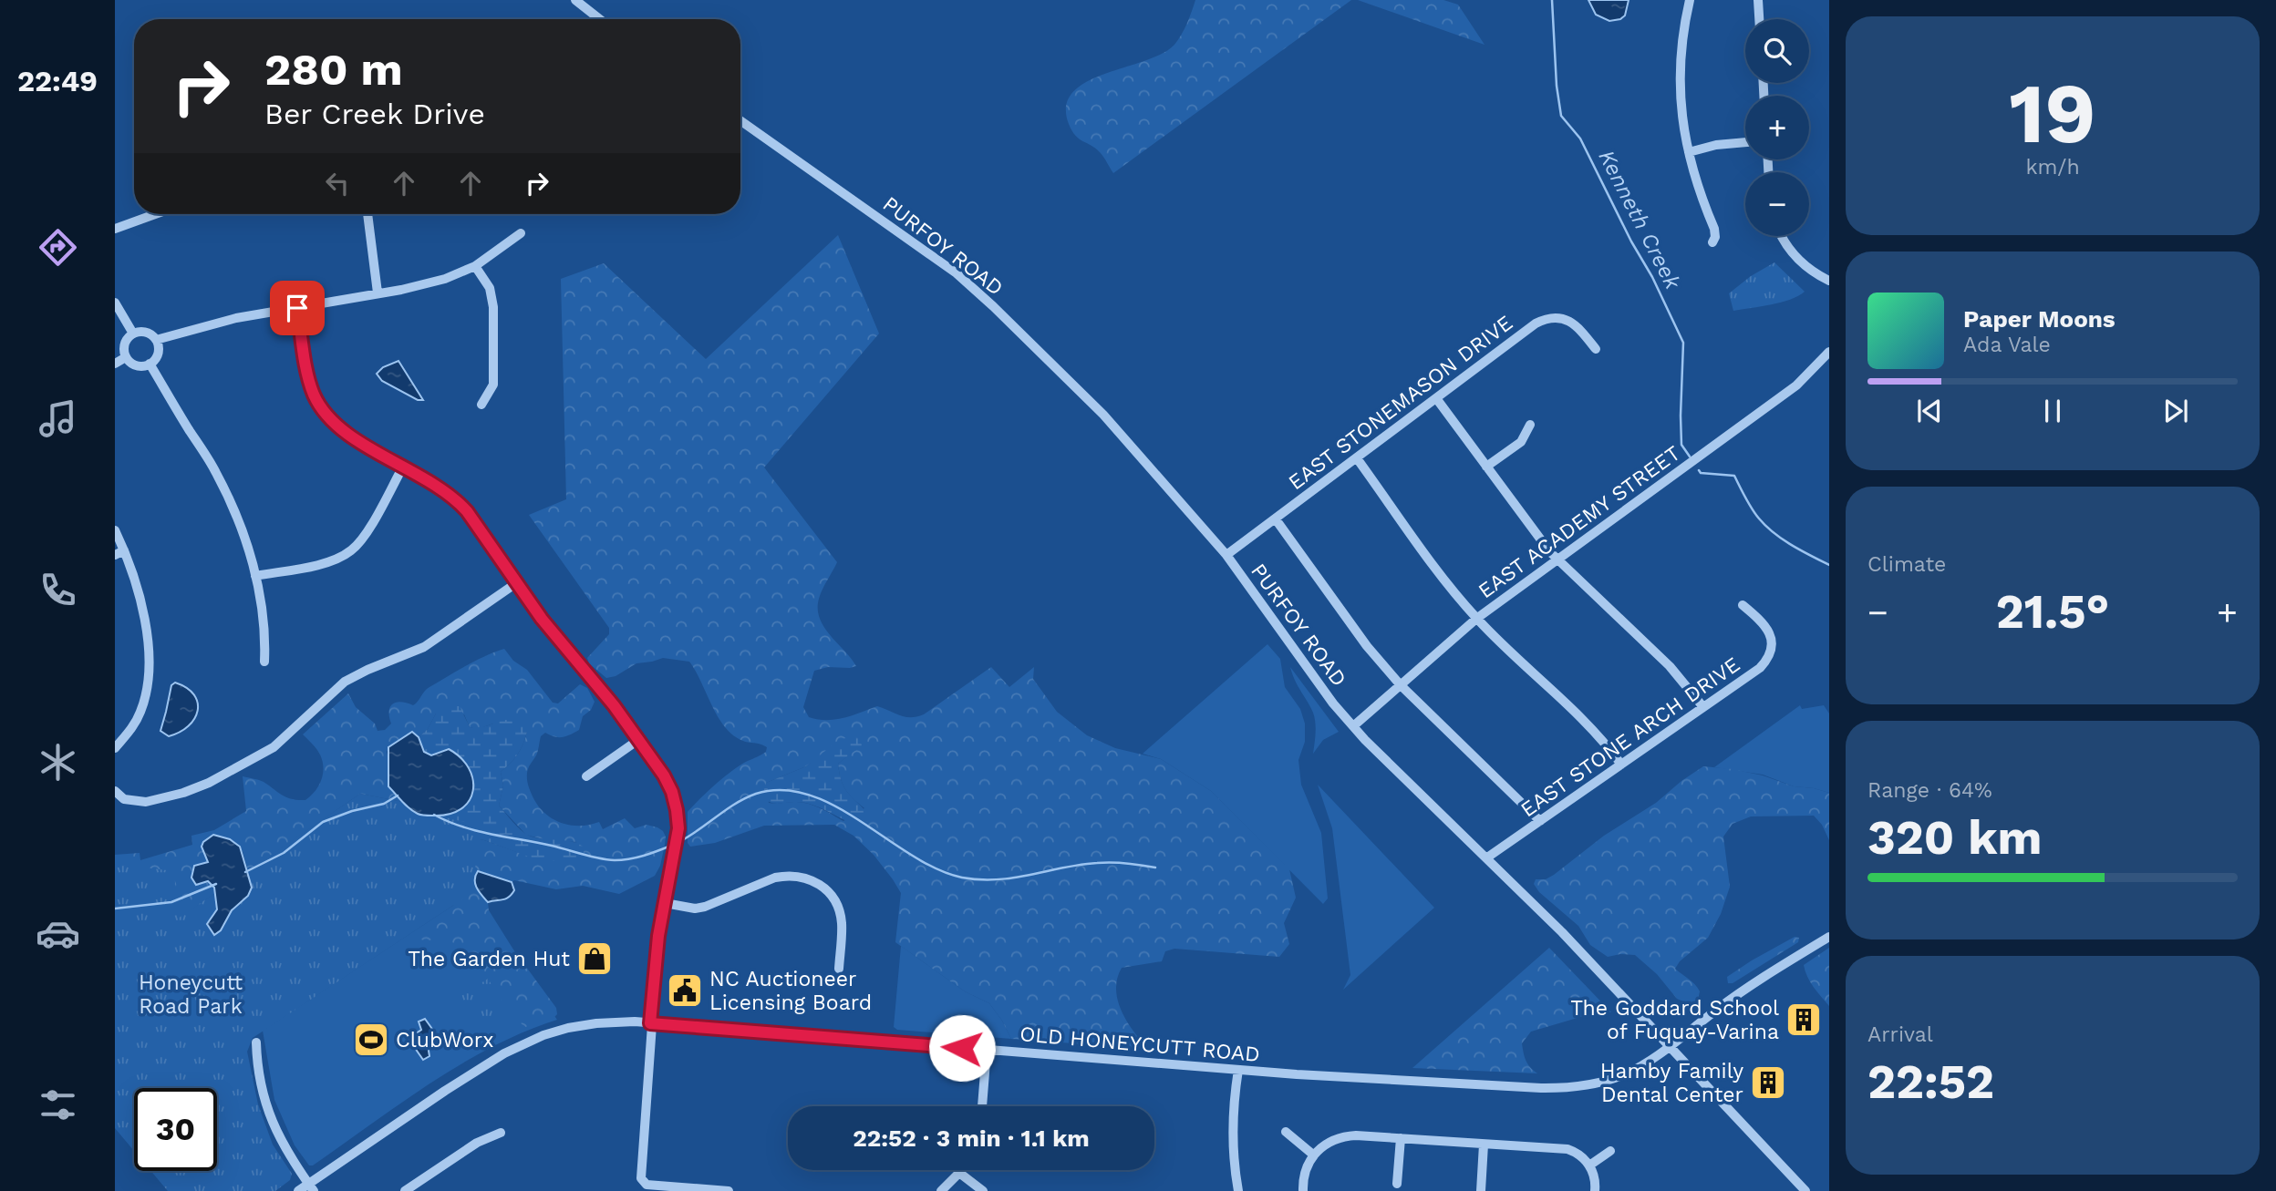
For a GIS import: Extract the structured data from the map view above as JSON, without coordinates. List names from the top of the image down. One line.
{"streets":{"street":["PURFOY ROAD","EAST STONEMASON DRIVE","EAST ACADEMY STREET","EAST STONE ARCH DRIVE","OLD HONEYCUTT ROAD"]},"crossings":[["PURFOY ROAD","EAST STONEMASON DRIVE"],["PURFOY ROAD","EAST ACADEMY STREET"],["PURFOY ROAD","EAST STONE ARCH DRIVE"],["PURFOY ROAD","OLD HONEYCUTT ROAD"]],"water":["Kenneth Creek"],"parks":["Honeycutt Road Park"],"places":{"shop":["The Garden Hut"],"public building":["NC Auctioneer Licensing Board"],"building":["The Goddard School of Fuquay-Varina","Hamby Family Dental Center"],"sports":["ClubWorx"]},"page":{"tabs":"22:49","tile":[["19","km/h"],"Climate",["Range · 64%","320 km"],["Arrival","22:52"]],"map_buttons":["+","−"],"turn":["280 m","Ber Creek Drive"],"song":["Paper Moons","Ada Vale"],"heat":["−","21.5°","+"],"limit":"30","trip":"22:52 · 3 min · 1.1 km"}}
